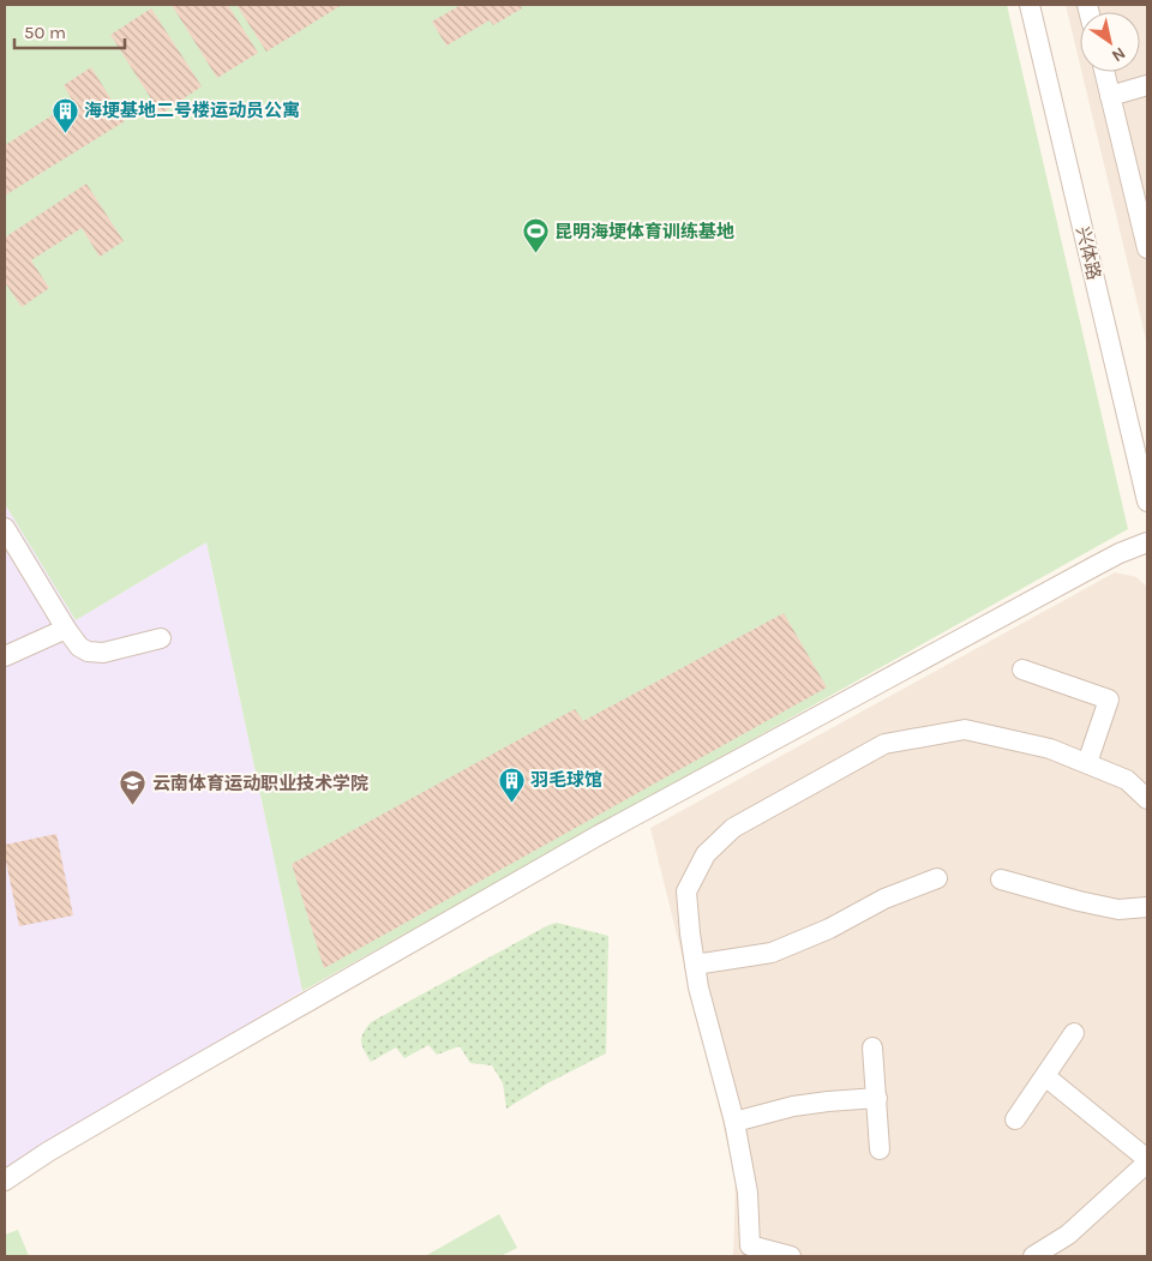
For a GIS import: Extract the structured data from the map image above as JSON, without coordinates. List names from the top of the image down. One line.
{"streets":{"street":["兴体路"]},"places":{"building":["海埂基地二号楼运动员公寓","羽毛球馆"],"sports":["昆明海埂体育训练基地"],"school or university":["云南体育运动职业技术学院"]},"scale_bar":"50 m","north":"bottom right"}
